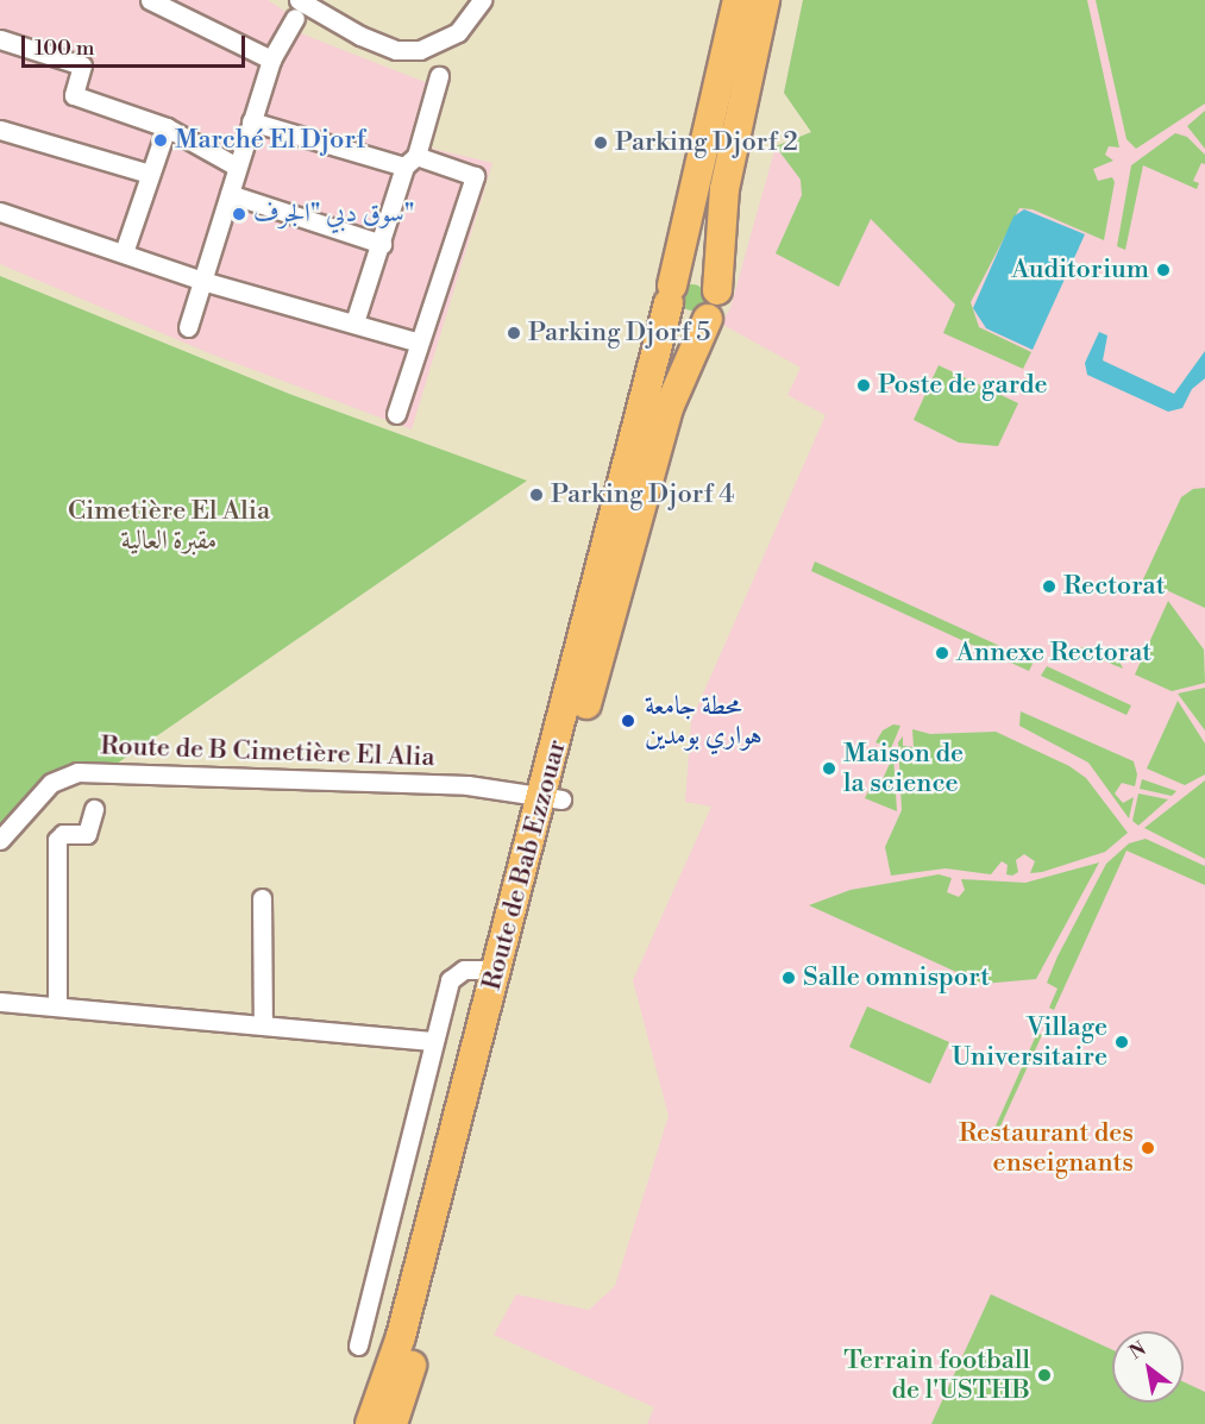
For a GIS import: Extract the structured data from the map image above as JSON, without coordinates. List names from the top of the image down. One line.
{"streets":{"main road":["Route de Bab Ezzouar"],"street":["Route de B Cimetière El Alia"]},"crossings":[["Route de B Cimetière El Alia","Route de Bab Ezzouar"]],"parks":["Cimetière El Alia مقبرة العالية"],"places":["Marché El Djorf","Parking Djorf 2","سوق دبي \"الجرف\"","Auditorium","Parking Djorf 5","Poste de garde","Parking Djorf 4","Rectorat","Annexe Rectorat","محطة جامعة هواري بومدين","Maison de la science","Salle omnisport","Village Universitaire","Restaurant des enseignants","Terrain football de l'USTHB"],"scale_bar":"100 m","north":"top left"}
